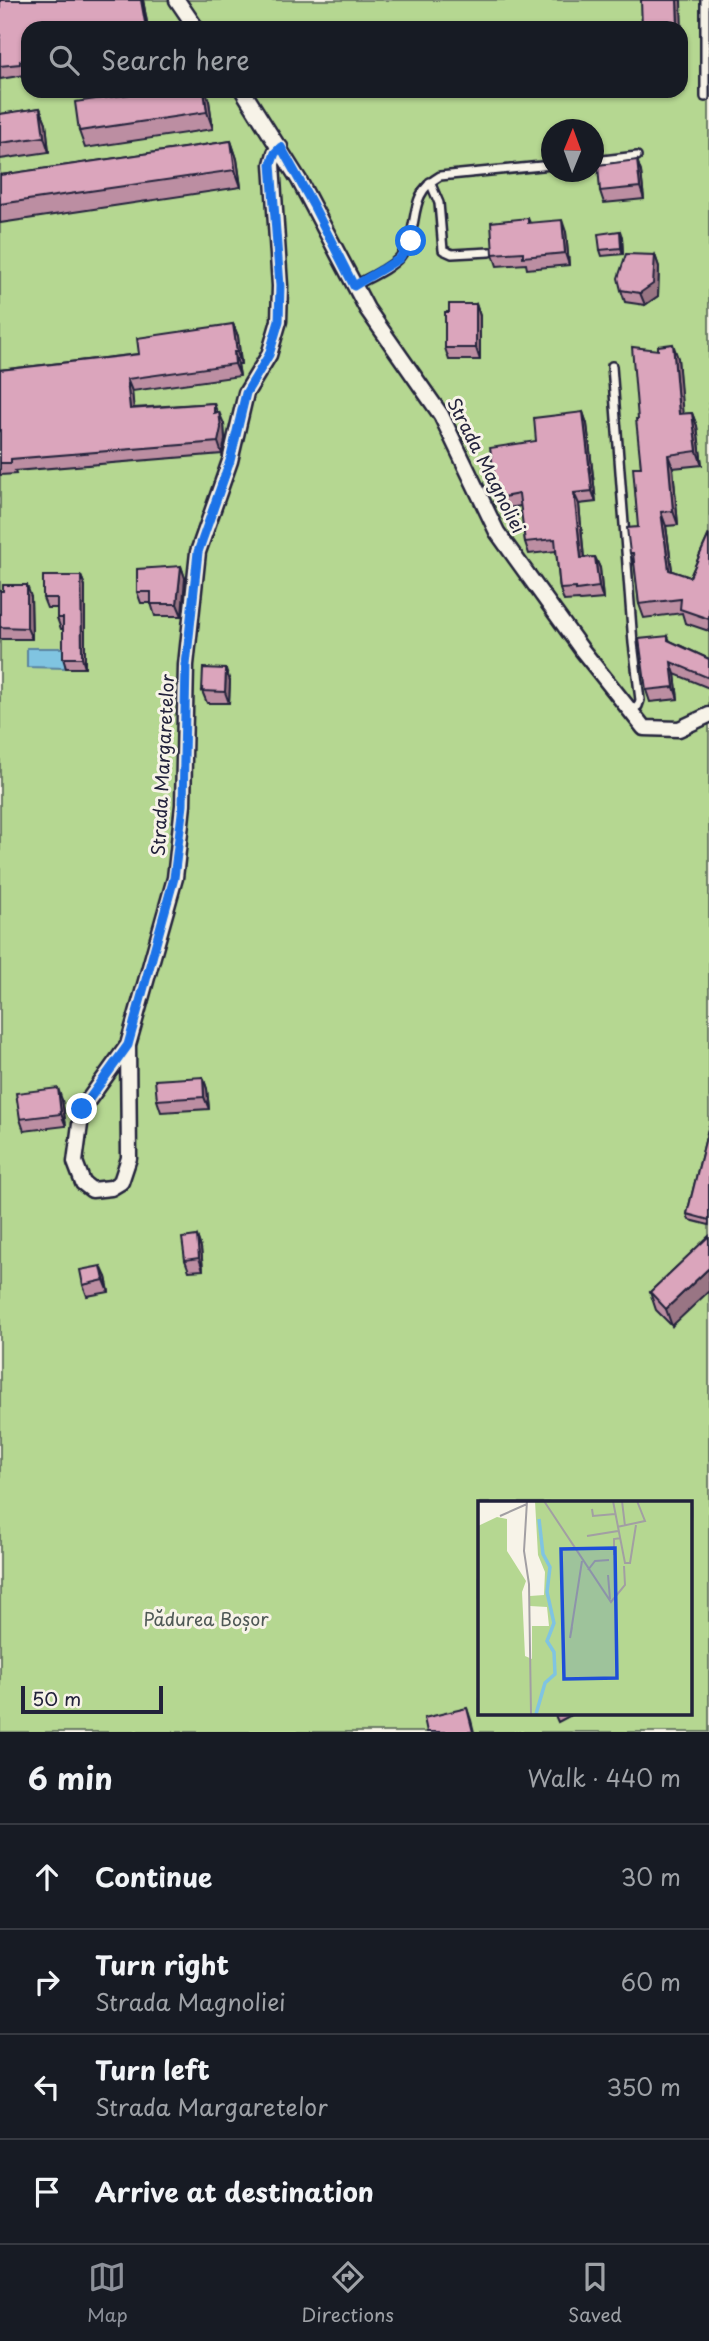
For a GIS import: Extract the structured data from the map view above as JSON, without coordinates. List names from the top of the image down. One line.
{"streets":{"street":["Strada Magnoliei","Strada Margaretelor"]},"crossings":[["Strada Magnoliei","Strada Margaretelor"]],"parks":["Pădurea Boșor"],"scale_bar":"50 m","north":"top","page":{"search":"Search here","scale":"50 m","heading":["6 min","Walk · 440 m"],"list":[["Continue","30 m"],["Turn right","Strada Magnoliei","60 m"],["Turn left","Strada Margaretelor","350 m"],"Arrive at destination"],"nav":["Map","Directions","Saved"]}}
